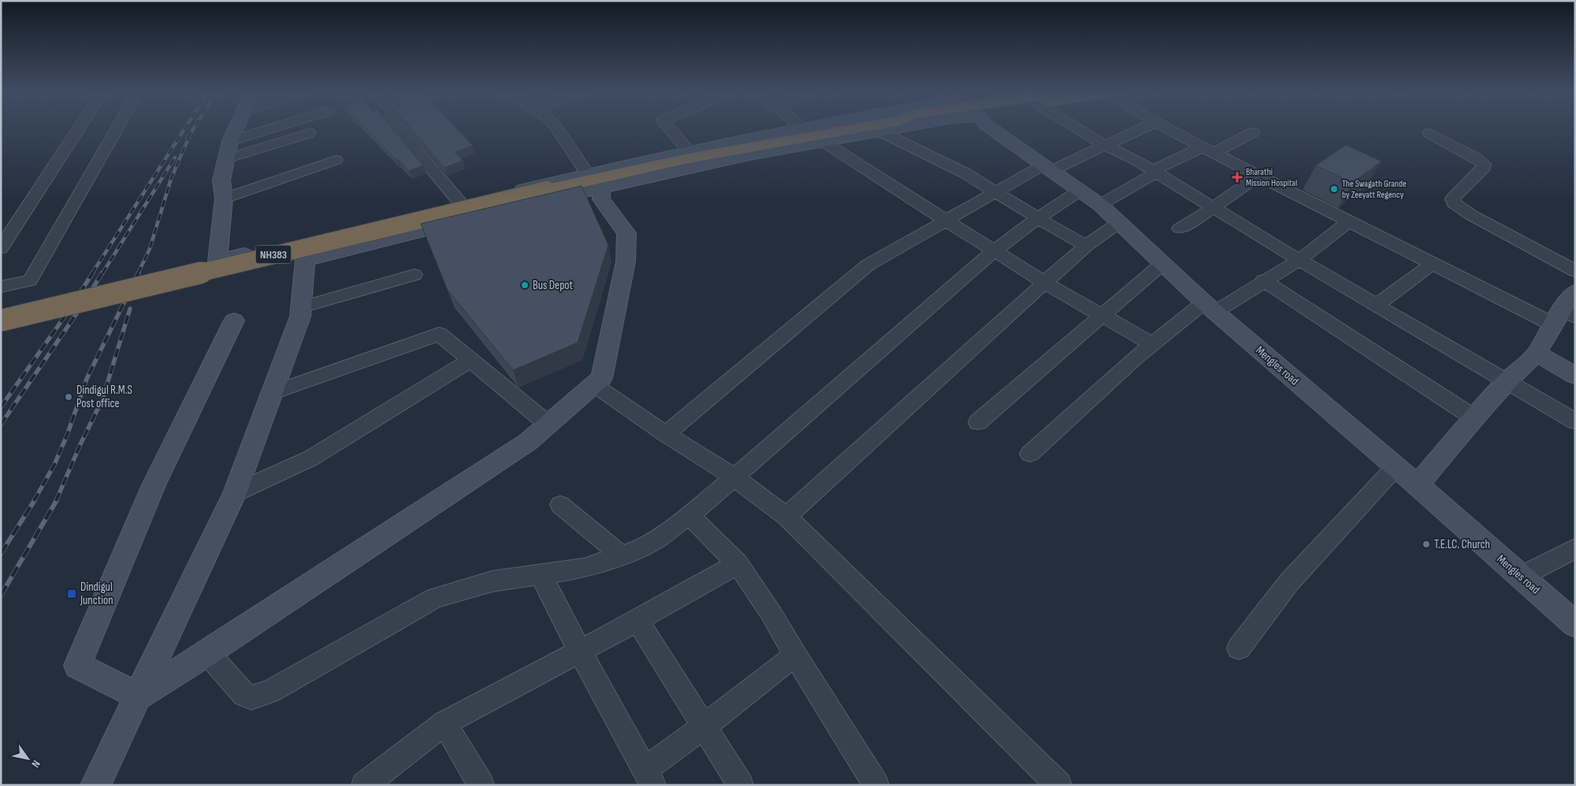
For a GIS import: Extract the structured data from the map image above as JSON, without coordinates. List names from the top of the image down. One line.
{"streets":{"highway":["NH383"],"main road":["Mengles road"]},"places":{"health":["Bharathi Mission Hospital"],"other":["The Swagath Grande by Zeeyatt Regency","Bus Depot","Dindigul R.M.S Post office","T.E.LC. Church"],"transit":["Dindigul Junction"]},"north":"bottom right"}
